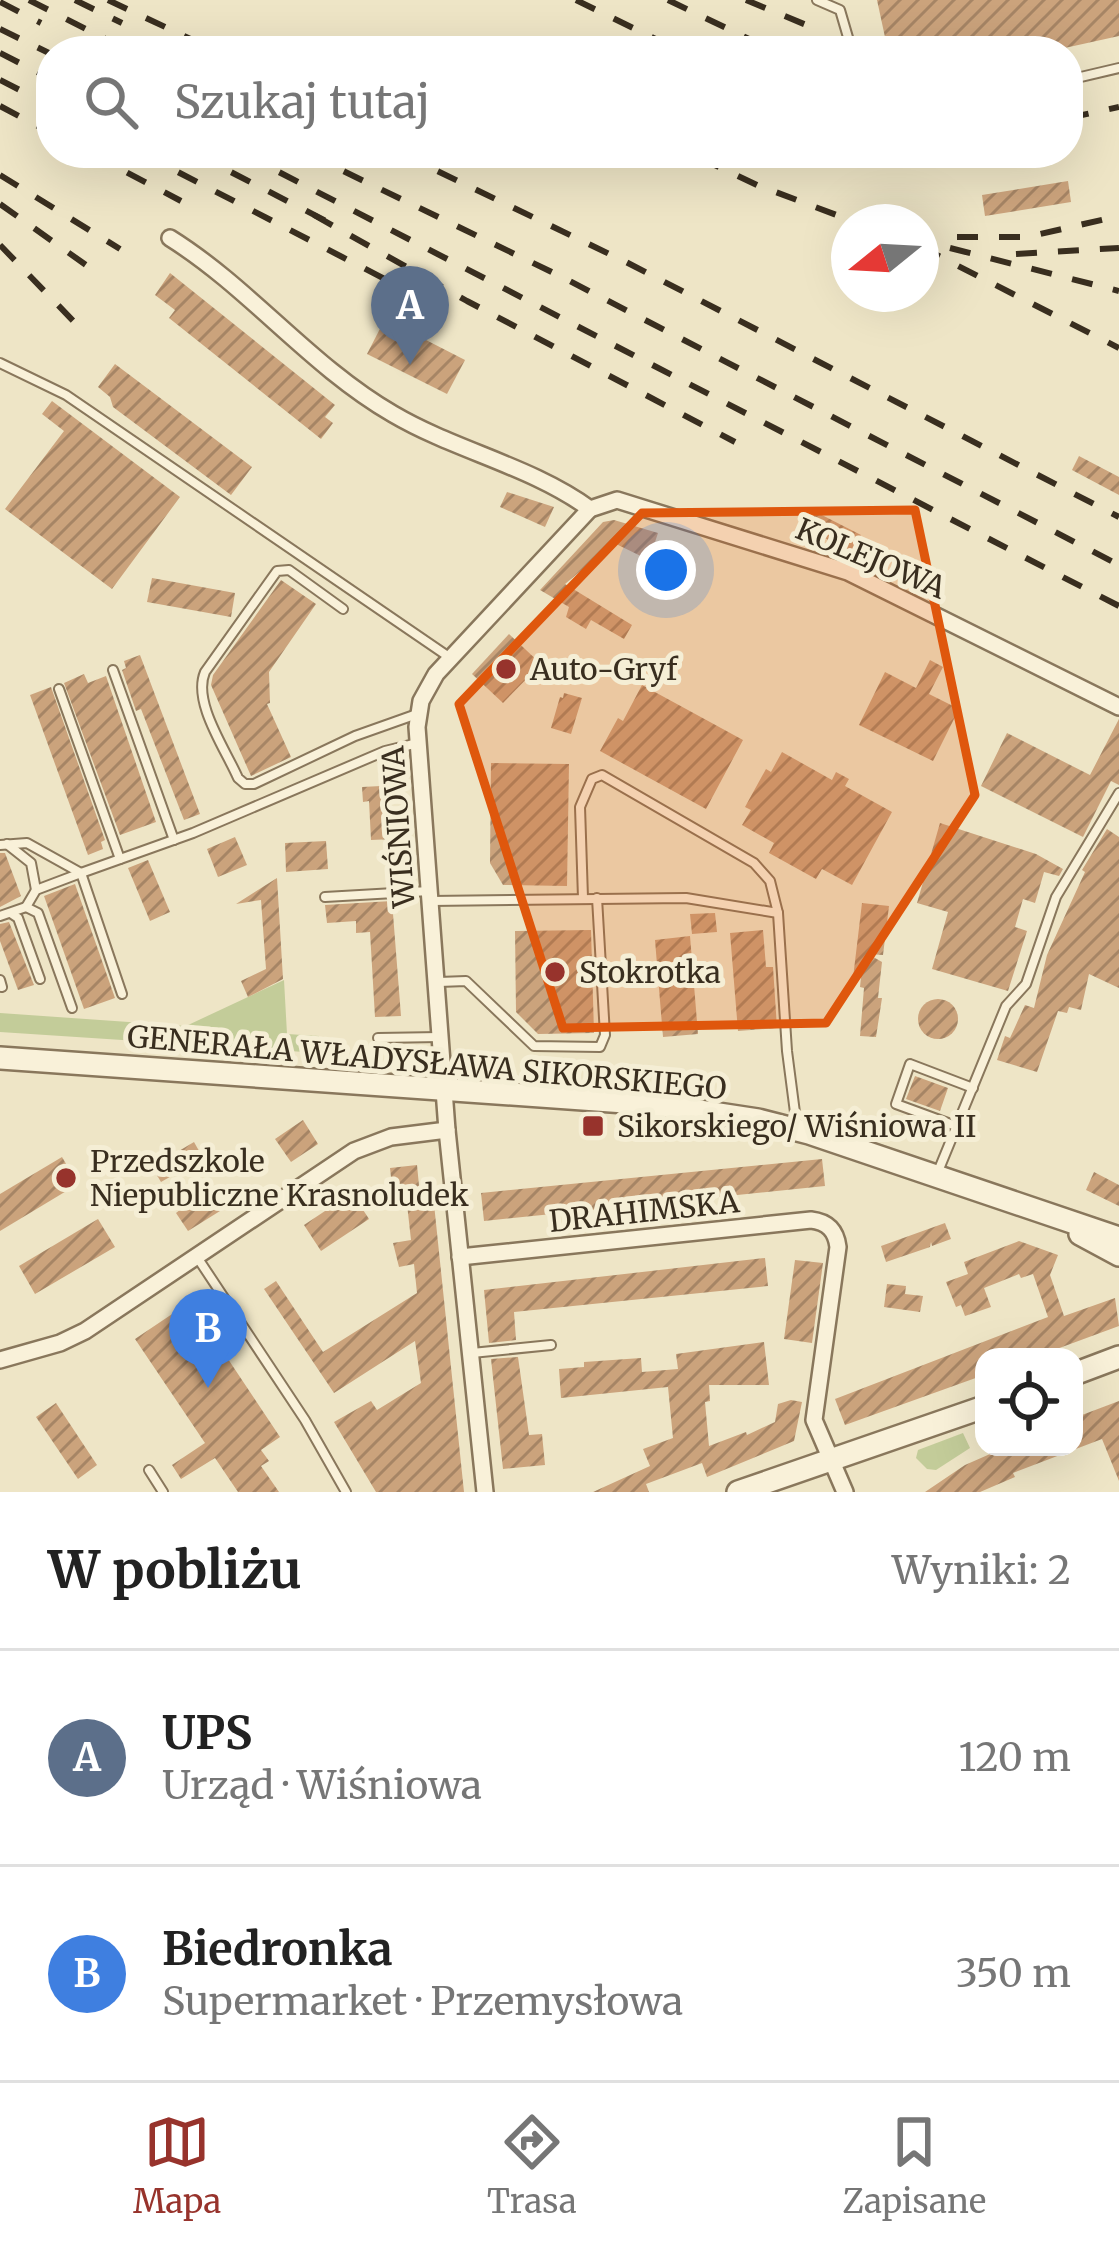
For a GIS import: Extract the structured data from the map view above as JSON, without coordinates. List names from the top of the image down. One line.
{"streets":{"street":["KOLEJOWA","WIŚNIOWA","GENERAŁA WŁADYSŁAWA SIKORSKIEGO","DRAHIMSKA"]},"crossings":[["KOLEJOWA","WIŚNIOWA"],["WIŚNIOWA","GENERAŁA WŁADYSŁAWA SIKORSKIEGO"],["WIŚNIOWA","DRAHIMSKA"]],"places":{"other":["Auto-Gryf","Stokrotka","Przedszkole Niepubliczne Krasnoludek"],"transit":["Sikorskiego/ Wiśniowa II"]},"north":"left","page":{"search":"Szukaj tutaj","pins":["A","B"],"heading":["W pobliżu","Wyniki: 2"],"list":[{"mark":"A","name":"UPS","note":"Urząd · Wiśniowa","value":"120 m"},{"mark":"B","name":"Biedronka","note":"Supermarket · Przemysłowa","value":"350 m"}],"nav":["Mapa","Trasa","Zapisane"]}}
